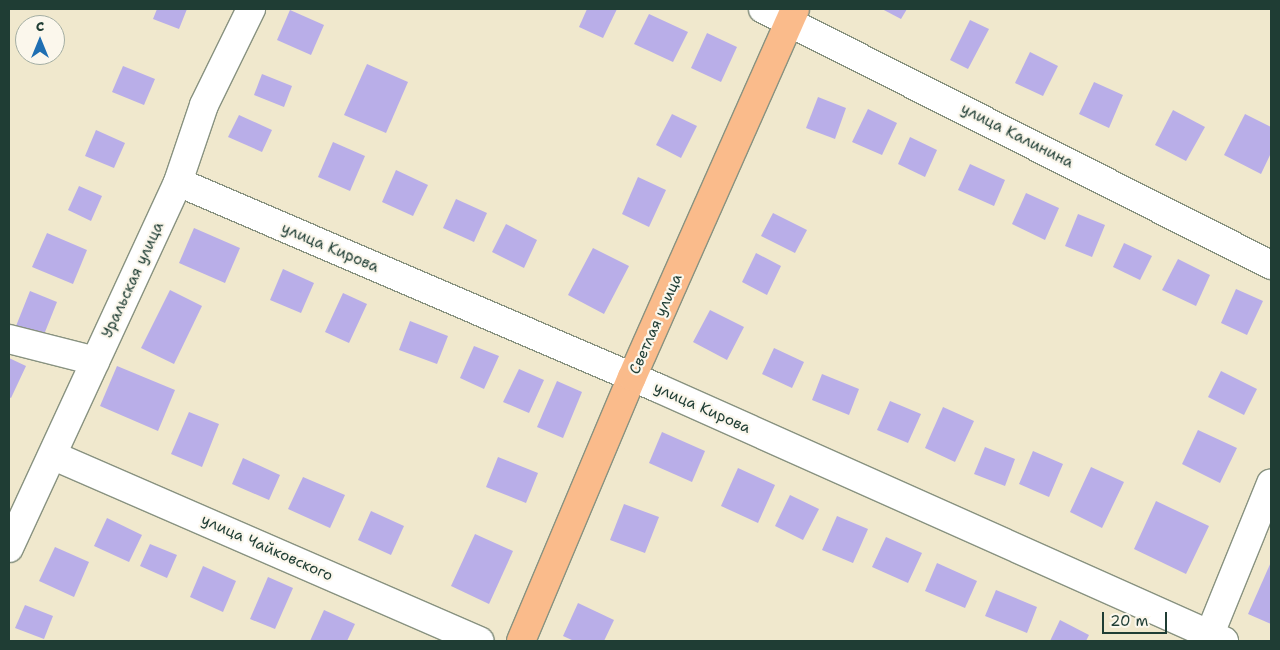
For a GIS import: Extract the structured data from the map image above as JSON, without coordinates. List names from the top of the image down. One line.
{"streets":{"main road":["Светлая улица"],"street":["улица Калинина","улица Кирова","Уральская улица","улица Чайковского"]},"crossings":[["улица Калинина","Светлая улица"],["улица Кирова","Уральская улица"],["улица Кирова","Светлая улица"],["Уральская улица","улица Чайковского"]],"scale_bar":"20 m","north":"top"}
